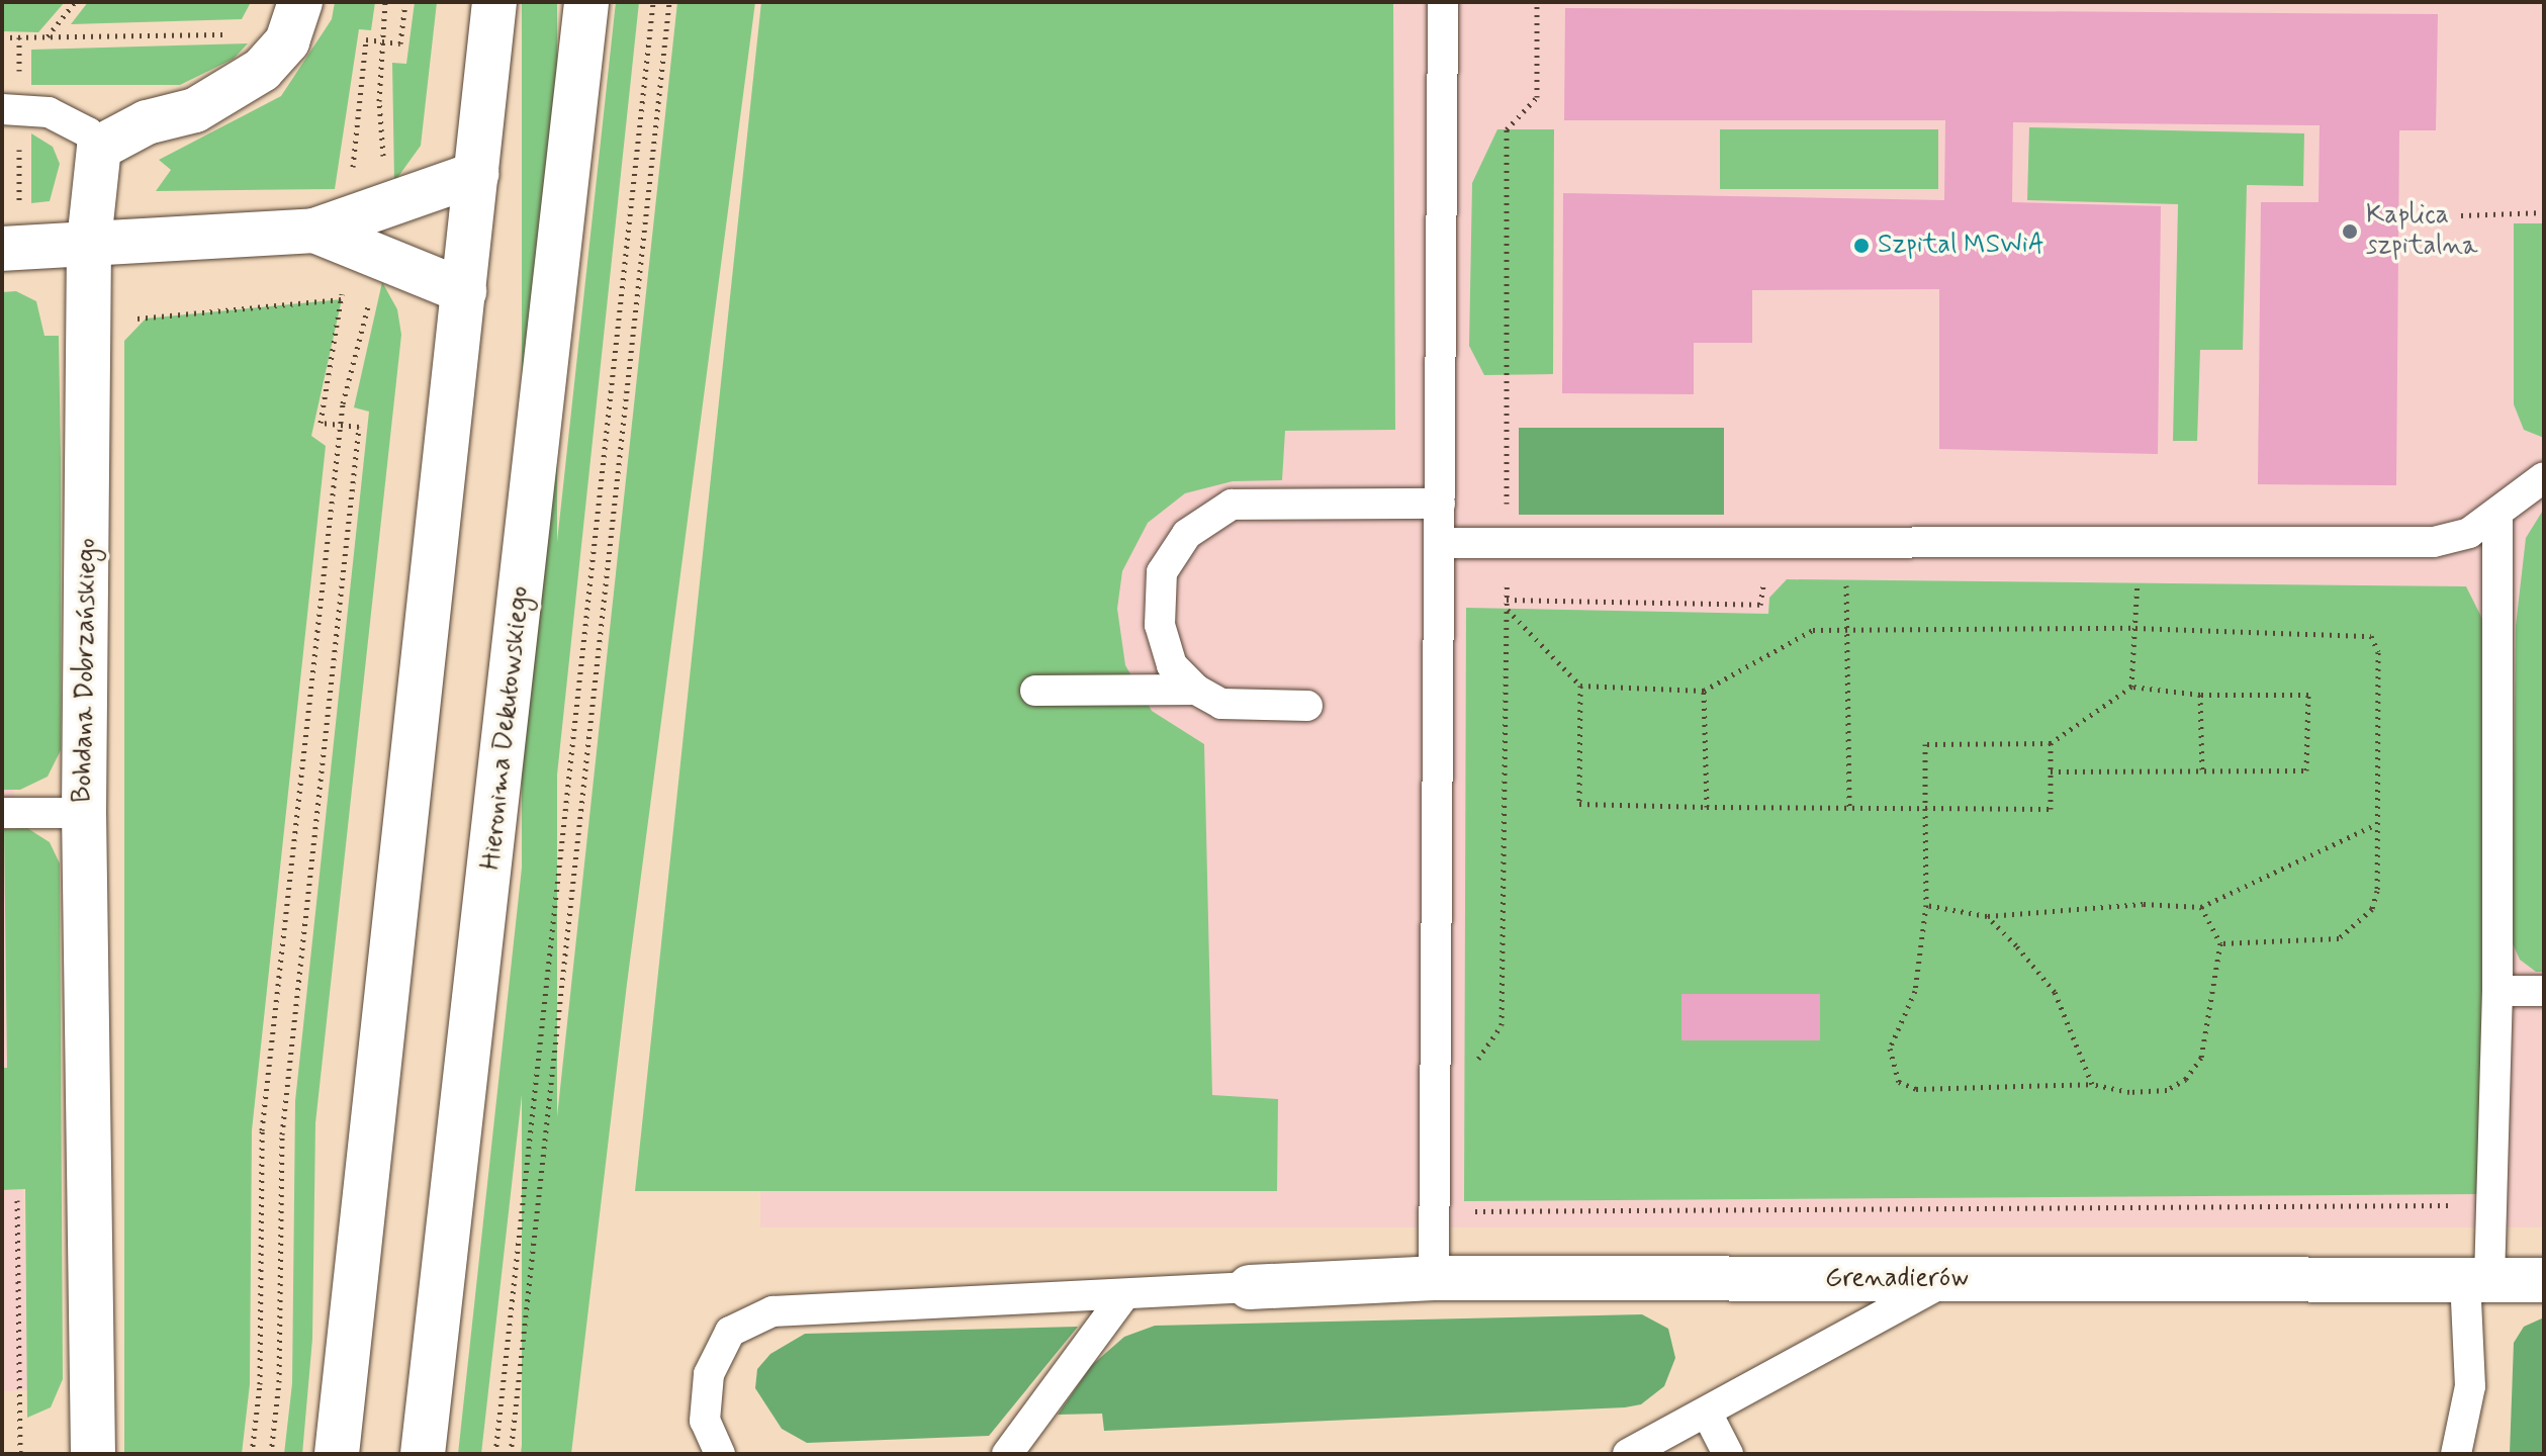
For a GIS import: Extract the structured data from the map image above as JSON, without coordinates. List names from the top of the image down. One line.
{"streets":{"street":["Bohdana Dobrzańskiego","Hieronima Dekutowskiego","Grenadierów"]},"places":["Kaplica szpitalna","Szpital MSWiA"]}
